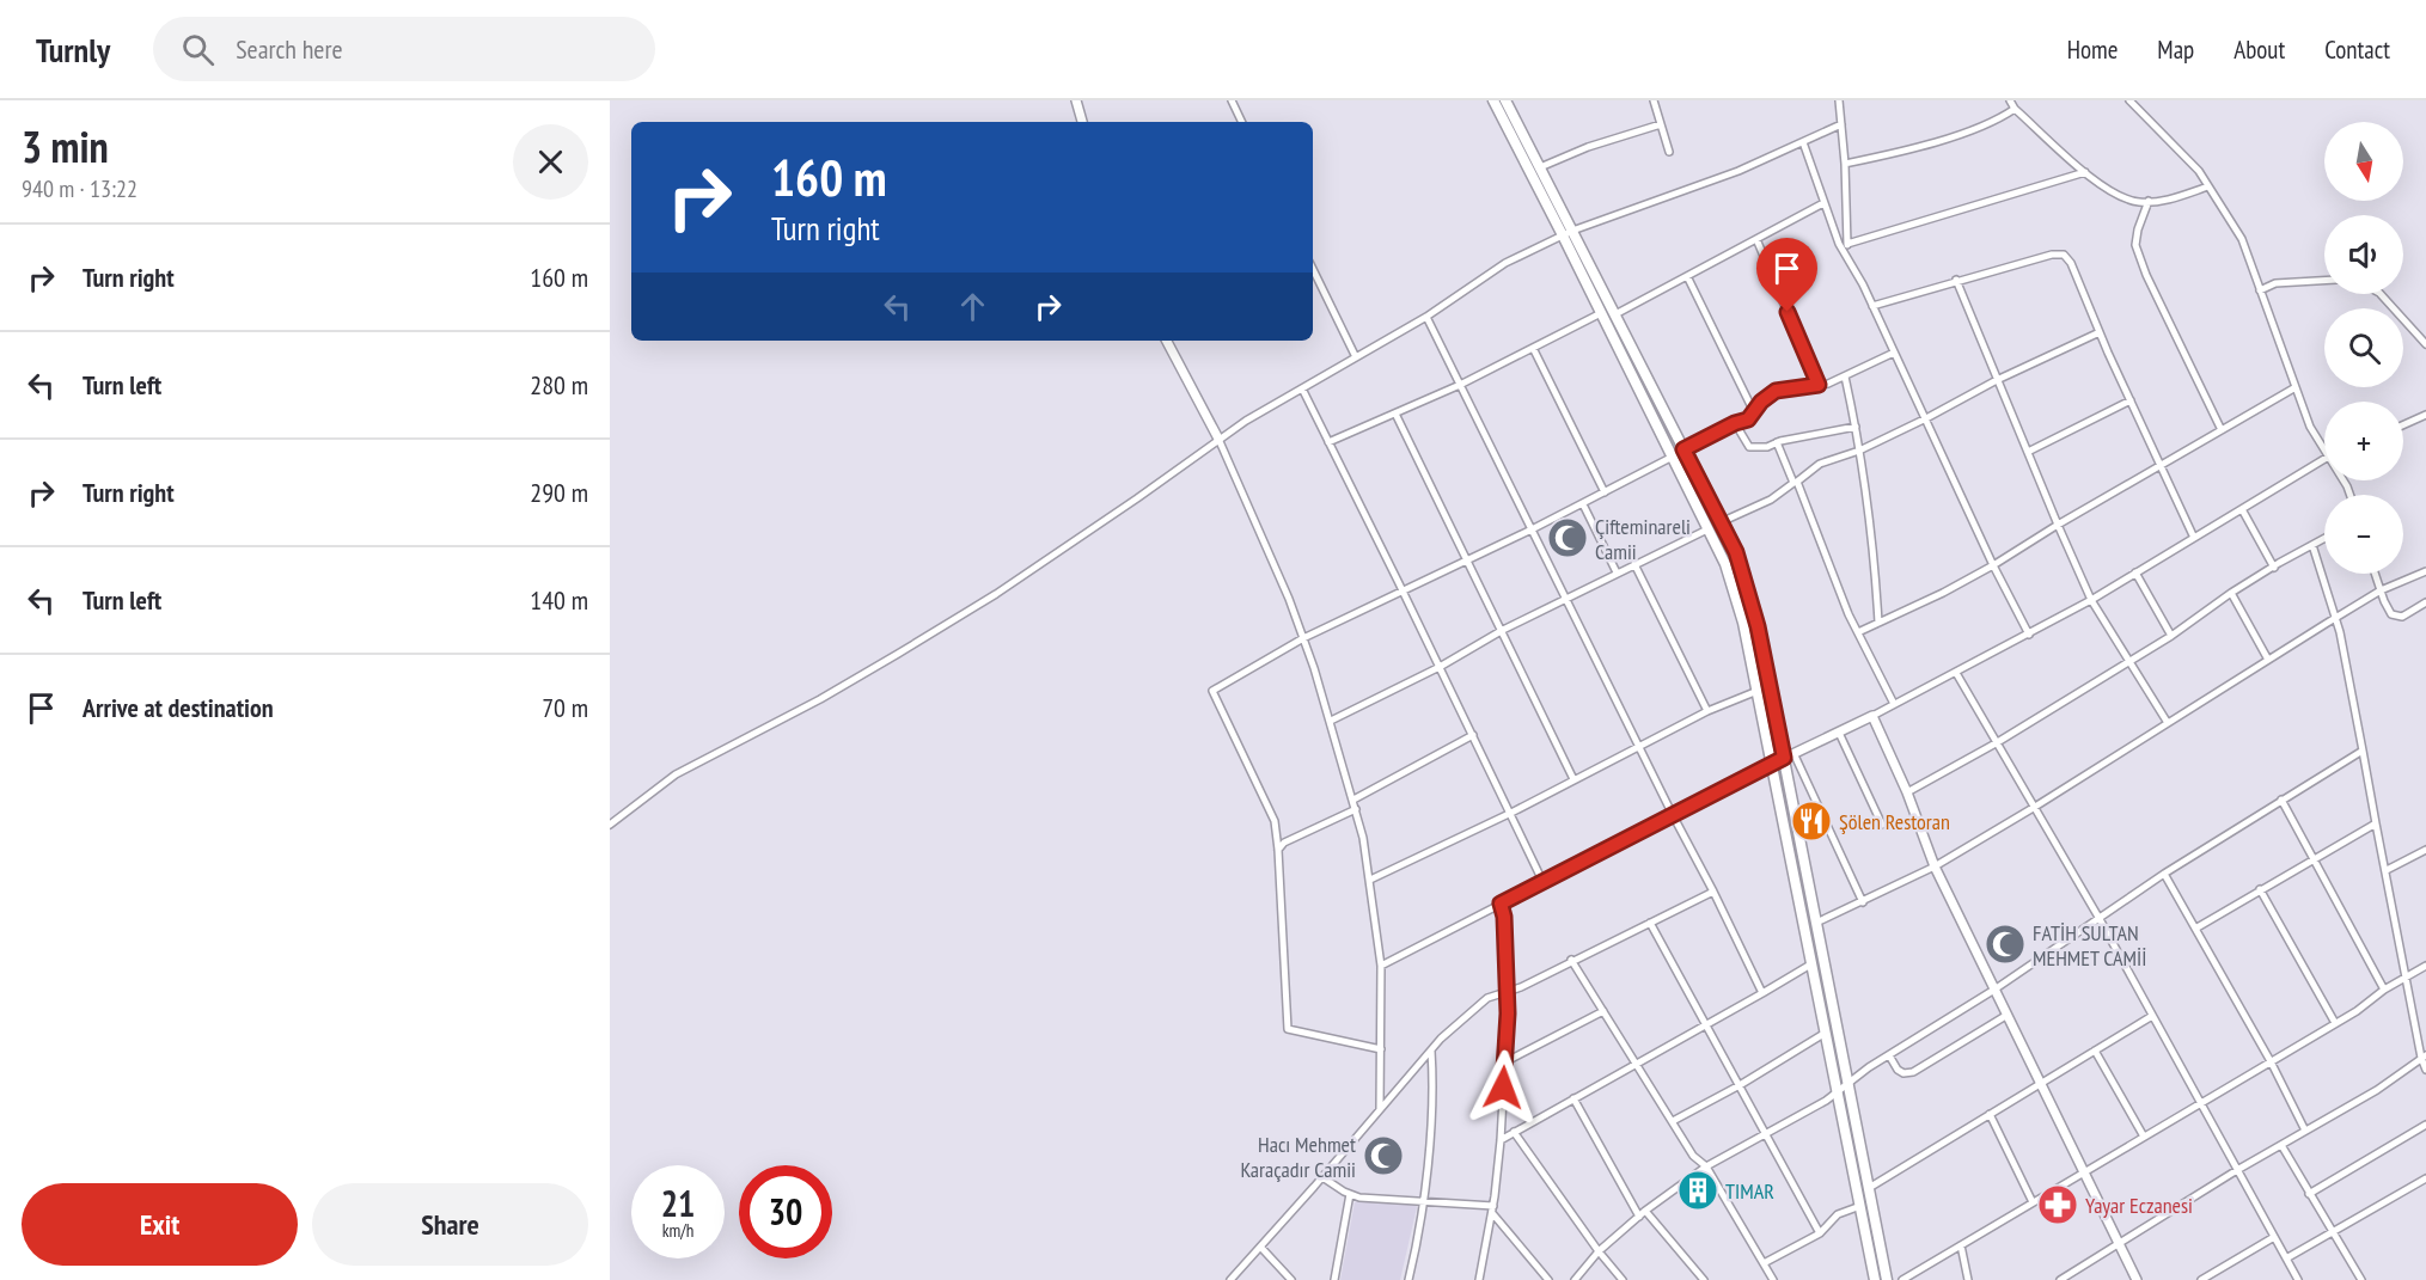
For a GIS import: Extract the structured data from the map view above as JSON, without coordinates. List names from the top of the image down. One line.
{"places":{"mosque":["Çifteminareli Camii","FATİH SULTAN MEHMET CAMİİ","Hacı Mehmet Karaçadır Camii"],"restaurant":["Şölen Restoran"],"building":["TIMAR"],"pharmacy":["Yayar Eczanesi"]},"north":"bottom","page":{"header":"Turnly","search":"Search here","nav":["Home","Map","About","Contact"],"heading":["3 min","940 m · 13:22"],"map_buttons":["+","−"],"turn":["160 m","Turn right"],"list":[{"name":"Turn right","value":"160 m"},{"name":"Turn left","value":"280 m"},{"name":"Turn right","value":"290 m"},{"name":"Turn left","value":"140 m"},{"name":"Arrive at destination","value":"70 m"}],"speed":"21 km/h","limit":"30","buttons":["Exit","Share"]}}
